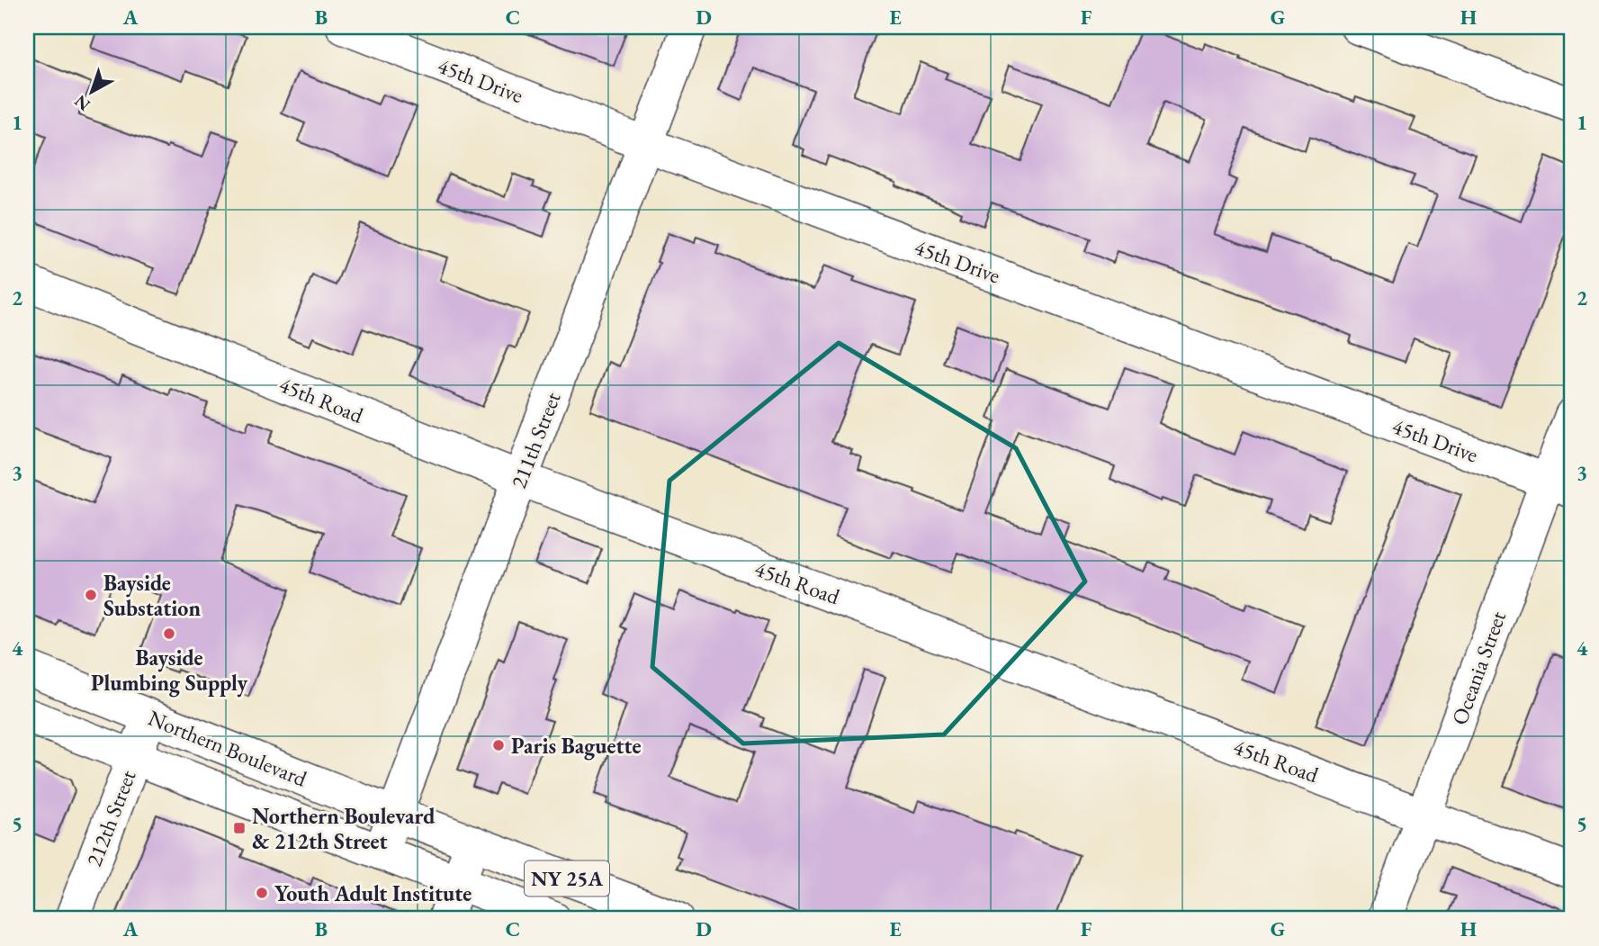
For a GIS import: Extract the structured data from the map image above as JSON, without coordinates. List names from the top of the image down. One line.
{"streets":{"street":["45th Drive","45th Road","211th Street","Oceania Street","Northern Boulevard","212th Street","NY 25A"]},"crossings":[["45th Drive","211th Street"],["45th Drive","Oceania Street"],["45th Road","211th Street"],["45th Road","Oceania Street"],["211th Street","Northern Boulevard"],["Northern Boulevard","212th Street"]],"places":{"other":["Bayside Substation","Bayside Plumbing Supply","Paris Baguette","Youth Adult Institute"],"transit":["Northern Boulevard & 212th Street"]},"north":"bottom left","grid":{"columns":["A","B","C","D","E","F","G","H"],"rows":["1","2","3","4","5"]}}
